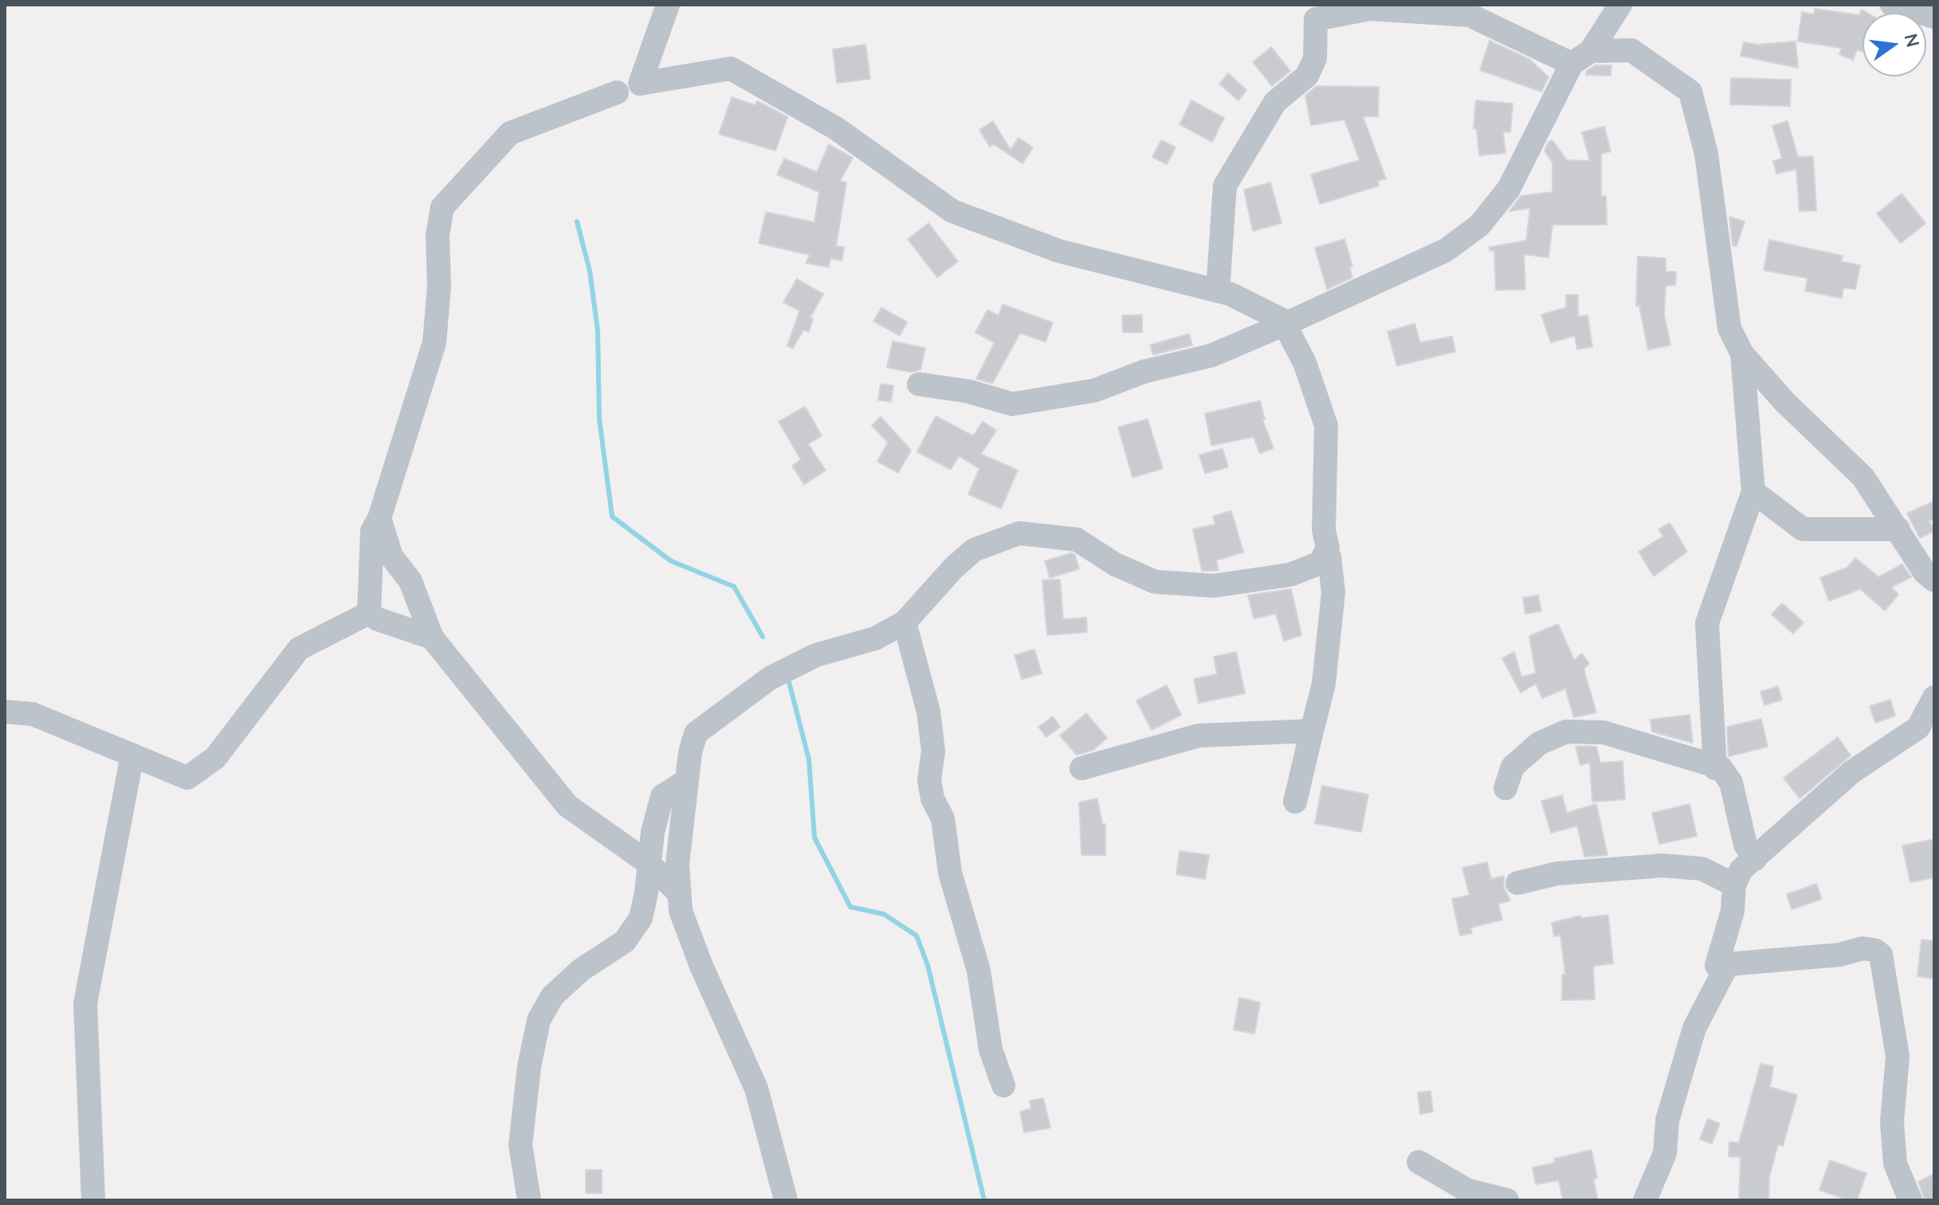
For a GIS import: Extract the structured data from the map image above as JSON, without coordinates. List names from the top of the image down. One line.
{"north":"right"}
